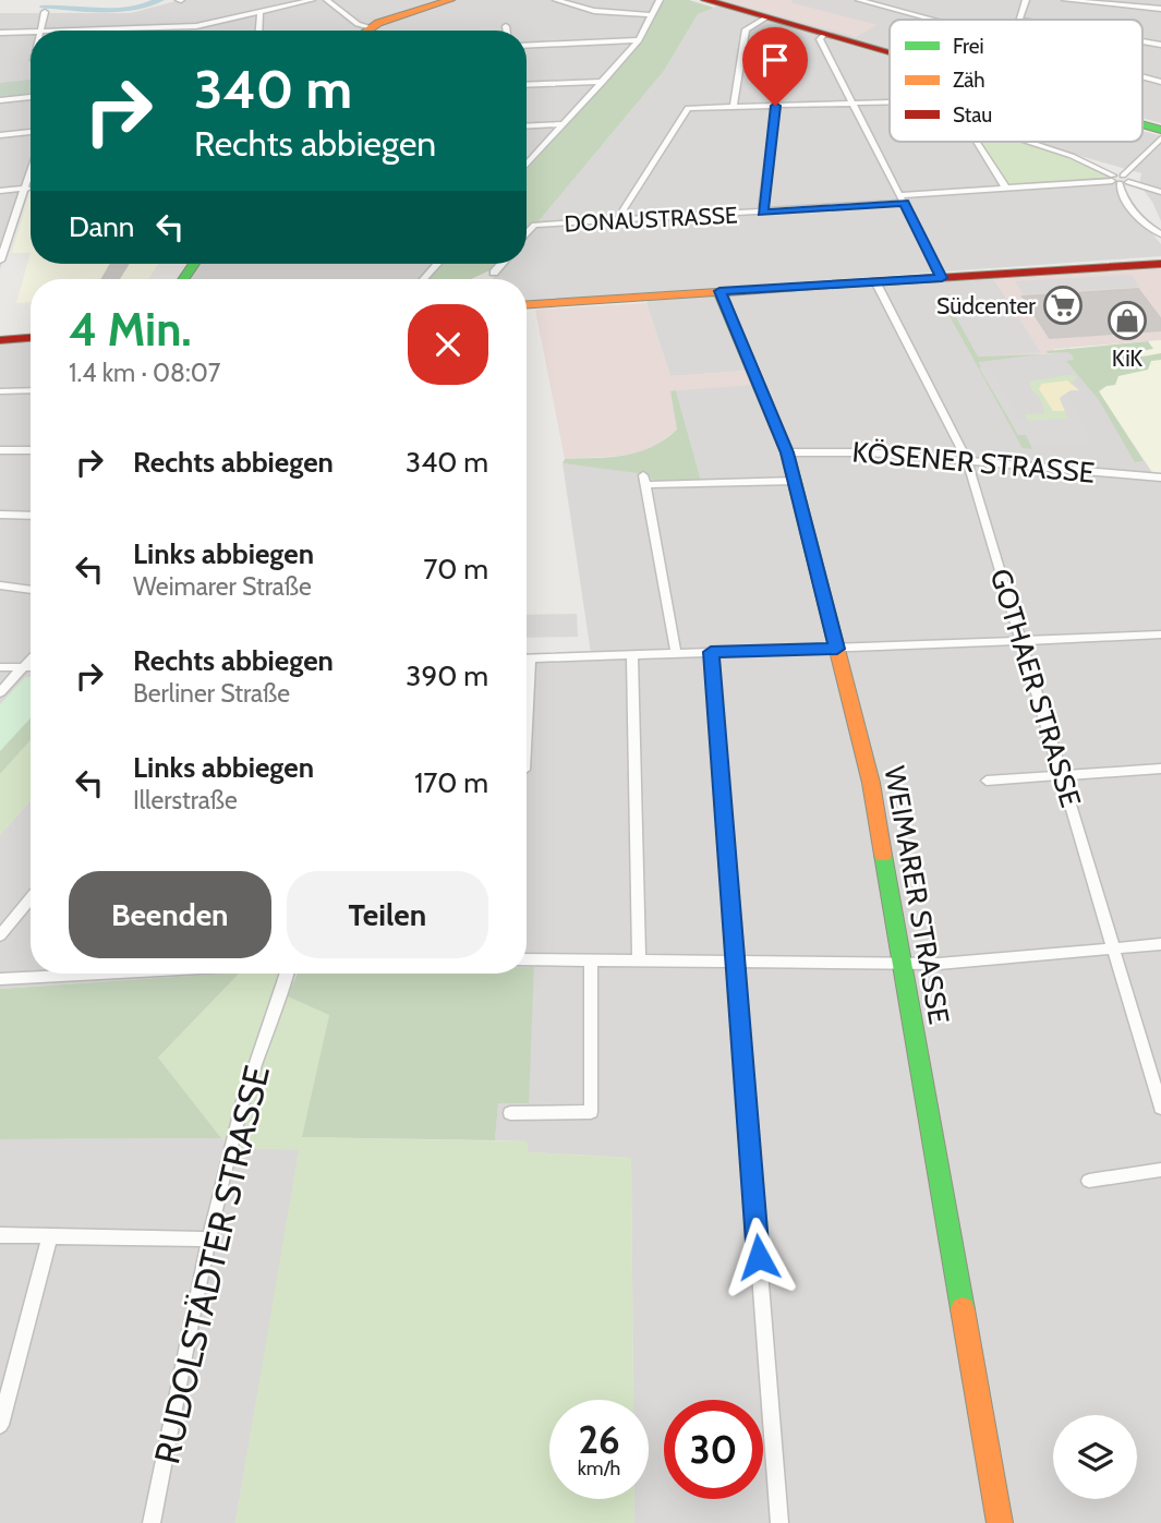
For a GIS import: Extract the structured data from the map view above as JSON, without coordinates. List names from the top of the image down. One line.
{"streets":{"street":["DONAUSTRASSE","KÖSENER STRASSE","GOTHAER STRASSE","WEIMARER STRASSE","RUDOLSTÄDTER STRASSE"]},"crossings":[["KÖSENER STRASSE","GOTHAER STRASSE"],["KÖSENER STRASSE","WEIMARER STRASSE"]],"places":{"supermarket":["Südcenter"],"shop":["KiK"]},"legend":["Frei","Zäh","Stau"],"page":{"turn":["340 m","Rechts abbiegen"],"then":"Dann","heading":["4 Min.","1.4 km · 08:07"],"list":[{"name":"Rechts abbiegen","value":"340 m"},{"name":"Links abbiegen","note":"Weimarer Straße","value":"70 m"},{"name":"Rechts abbiegen","note":"Berliner Straße","value":"390 m"},{"name":"Links abbiegen","note":"Illerstraße","value":"170 m"}],"buttons":["Beenden","Teilen"],"speed":"26 km/h","limit":"30"}}
